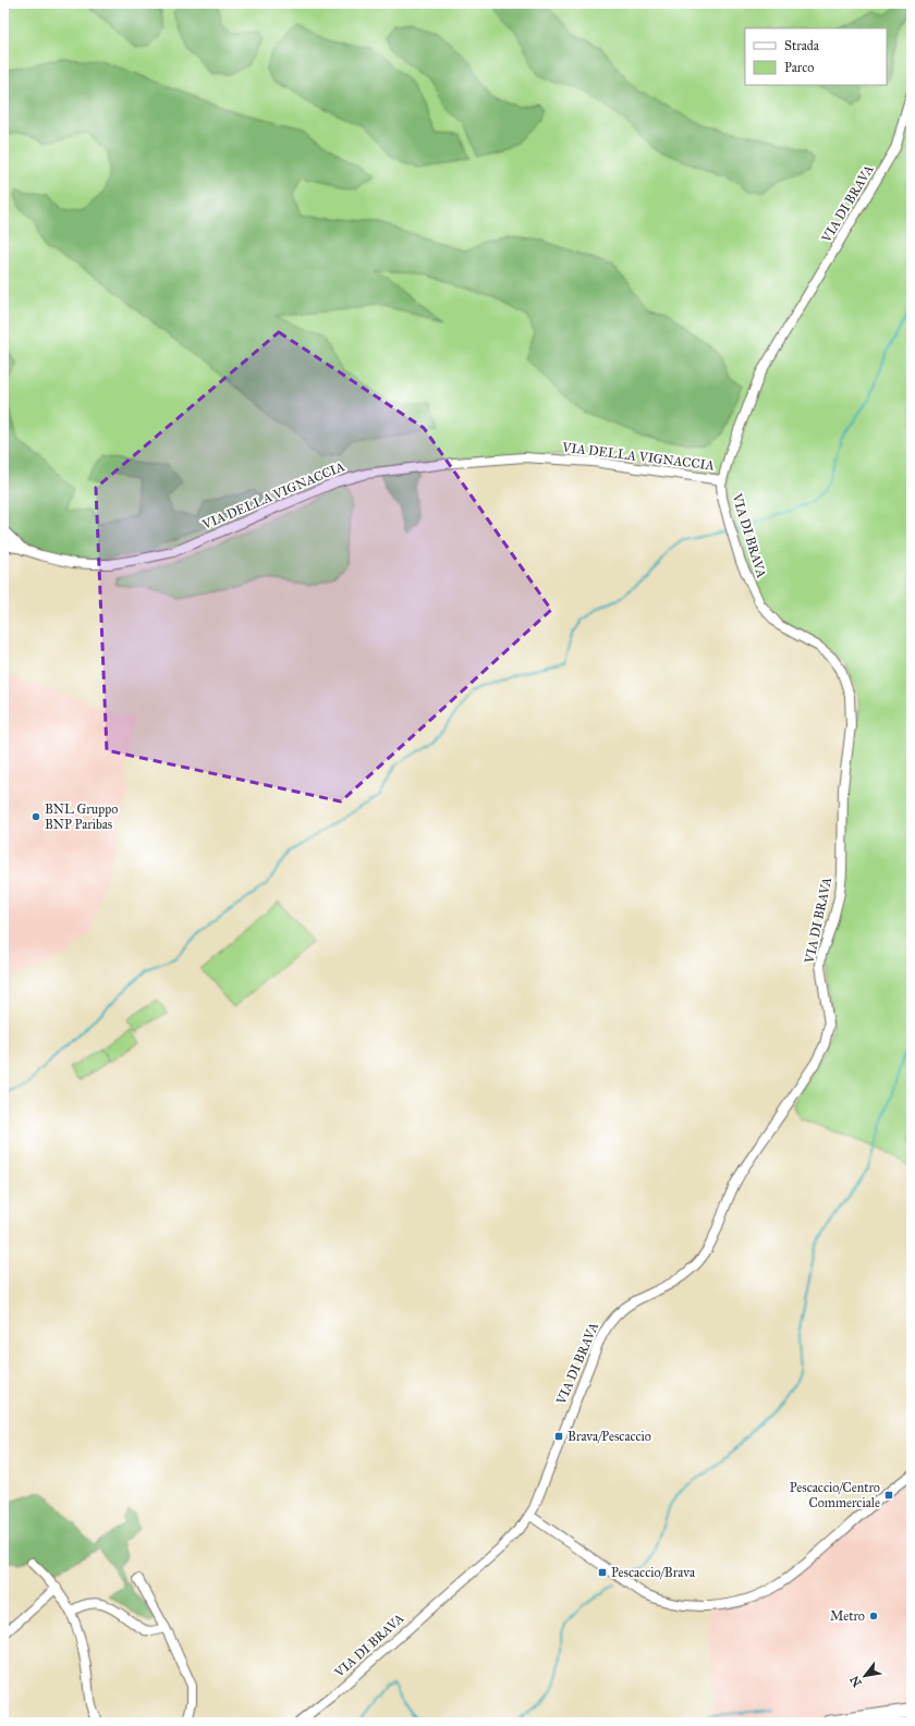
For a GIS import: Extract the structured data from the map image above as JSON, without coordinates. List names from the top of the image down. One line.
{"streets":{"street":["VIA DI BRAVA","VIA DELLA VIGNACCIA"]},"crossings":[["VIA DI BRAVA","VIA DELLA VIGNACCIA"]],"places":{"other":["BNL Gruppo BNP Paribas","Metro"],"transit":["Brava/Pescaccio","Pescaccio/Centro Commerciale","Pescaccio/Brava"]},"legend":["Strada","Parco"],"north":"bottom left"}
